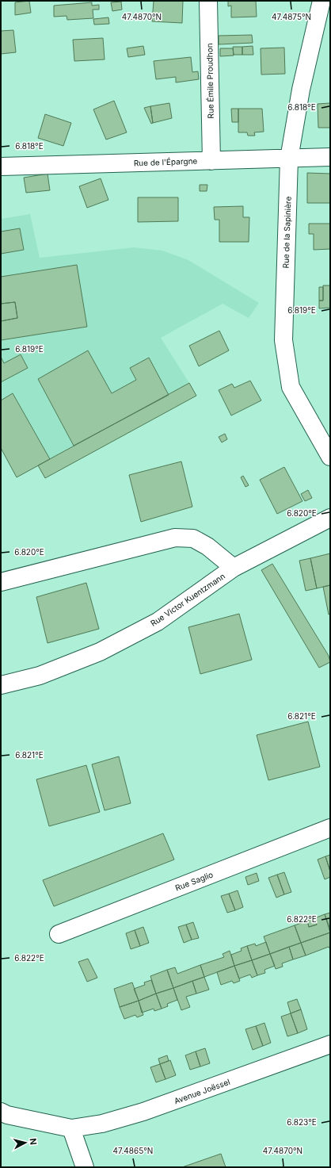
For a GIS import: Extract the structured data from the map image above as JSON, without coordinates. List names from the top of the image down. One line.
{"streets":{"street":["Rue Émile Proudhon","Rue de l'Épargne","Rue de la Sapinière","Rue Victor Kuentzmann","Rue Saglio","Avenue Joëssel"]},"crossings":[["Rue Émile Proudhon","Rue de l'Épargne"],["Rue de l'Épargne","Rue de la Sapinière"]],"north":"right","coordinates":["47.4870°N","47.4875°N","6.818°E","6.819°E","6.820°E","6.821°E","6.822°E","6.823°E","47.4865°N"]}
